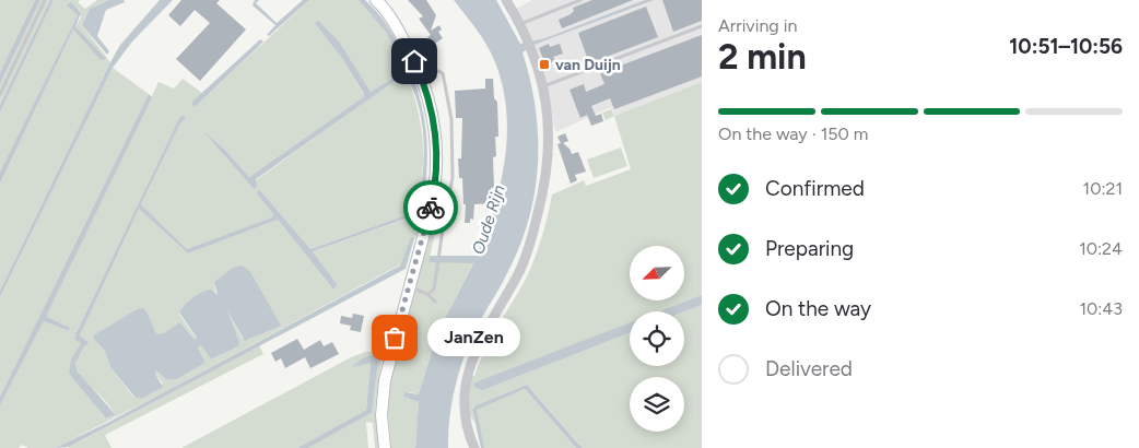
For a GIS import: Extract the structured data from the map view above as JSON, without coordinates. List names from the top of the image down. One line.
{"water":["Oude Rijn"],"places":{"transit":["van Duijn"],"other":["JanZen"]},"north":"bottom left","page":{"heading":["2 min","Arriving in","10:51–10:56"],"bar":"On the way · 150 m","list":[["Confirmed","10:21"],["Preparing","10:24"],["On the way","10:43"],"Delivered"],"bubble":"JanZen"}}
